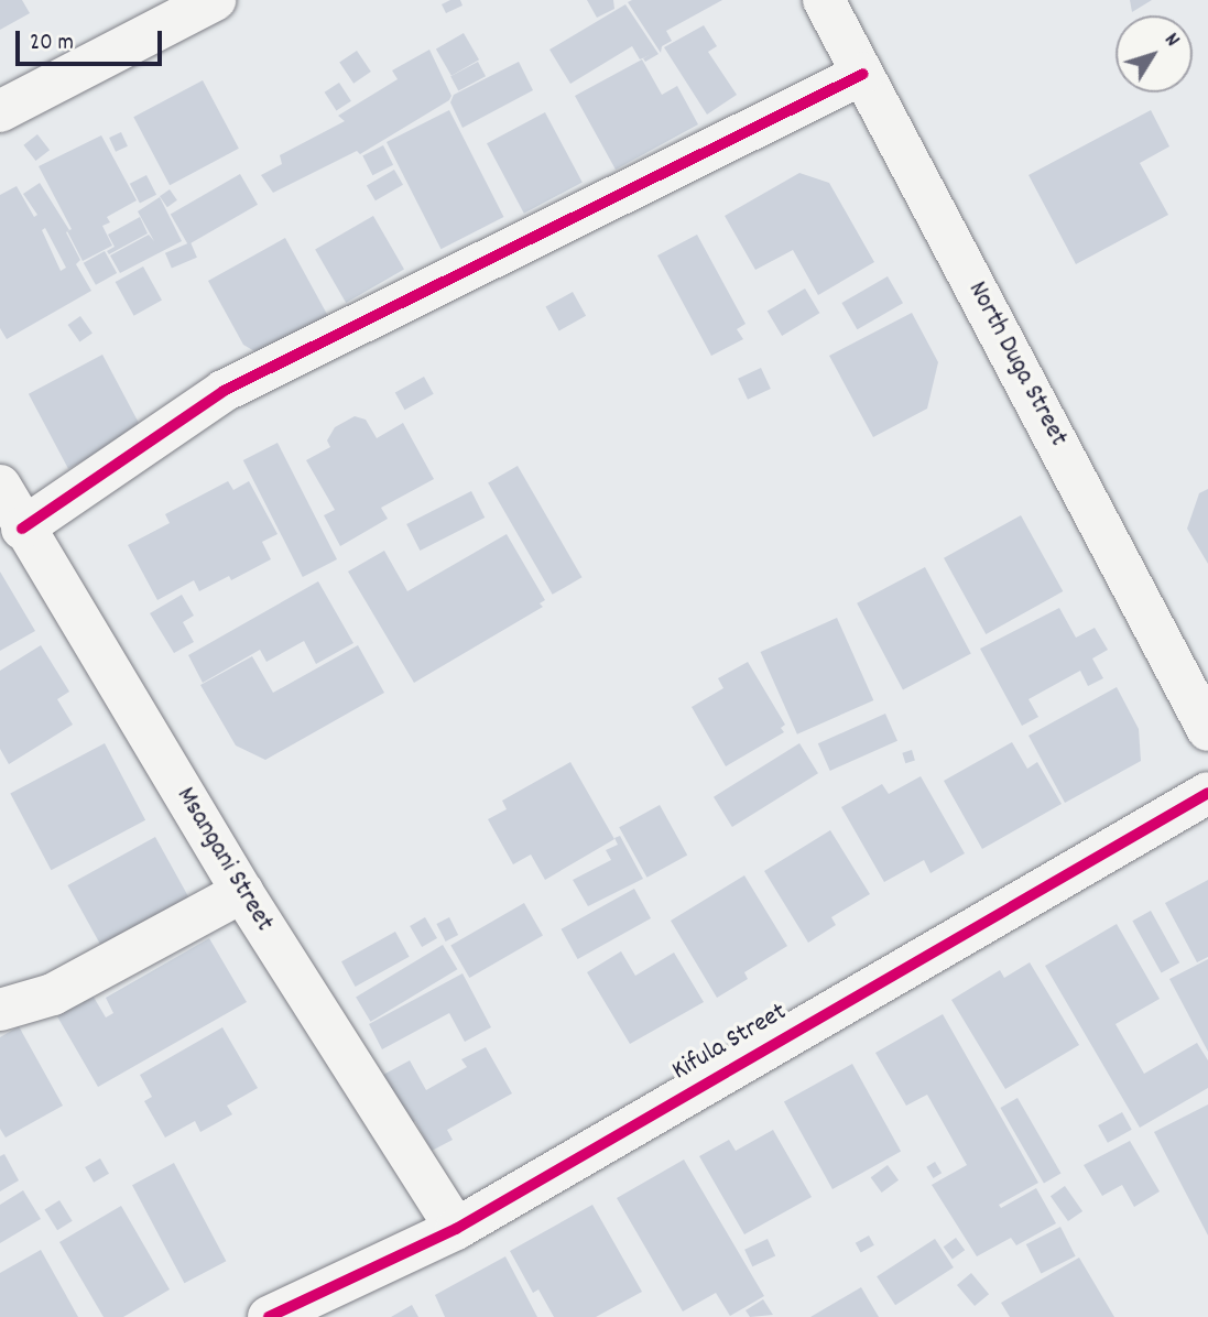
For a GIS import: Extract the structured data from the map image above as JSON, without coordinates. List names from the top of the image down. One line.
{"streets":{"street":["North Duga Street","Msangani Street","Kifula Street"]},"crossings":[["Msangani Street","Kifula Street"]],"scale_bar":"20 m","north":"top right"}
